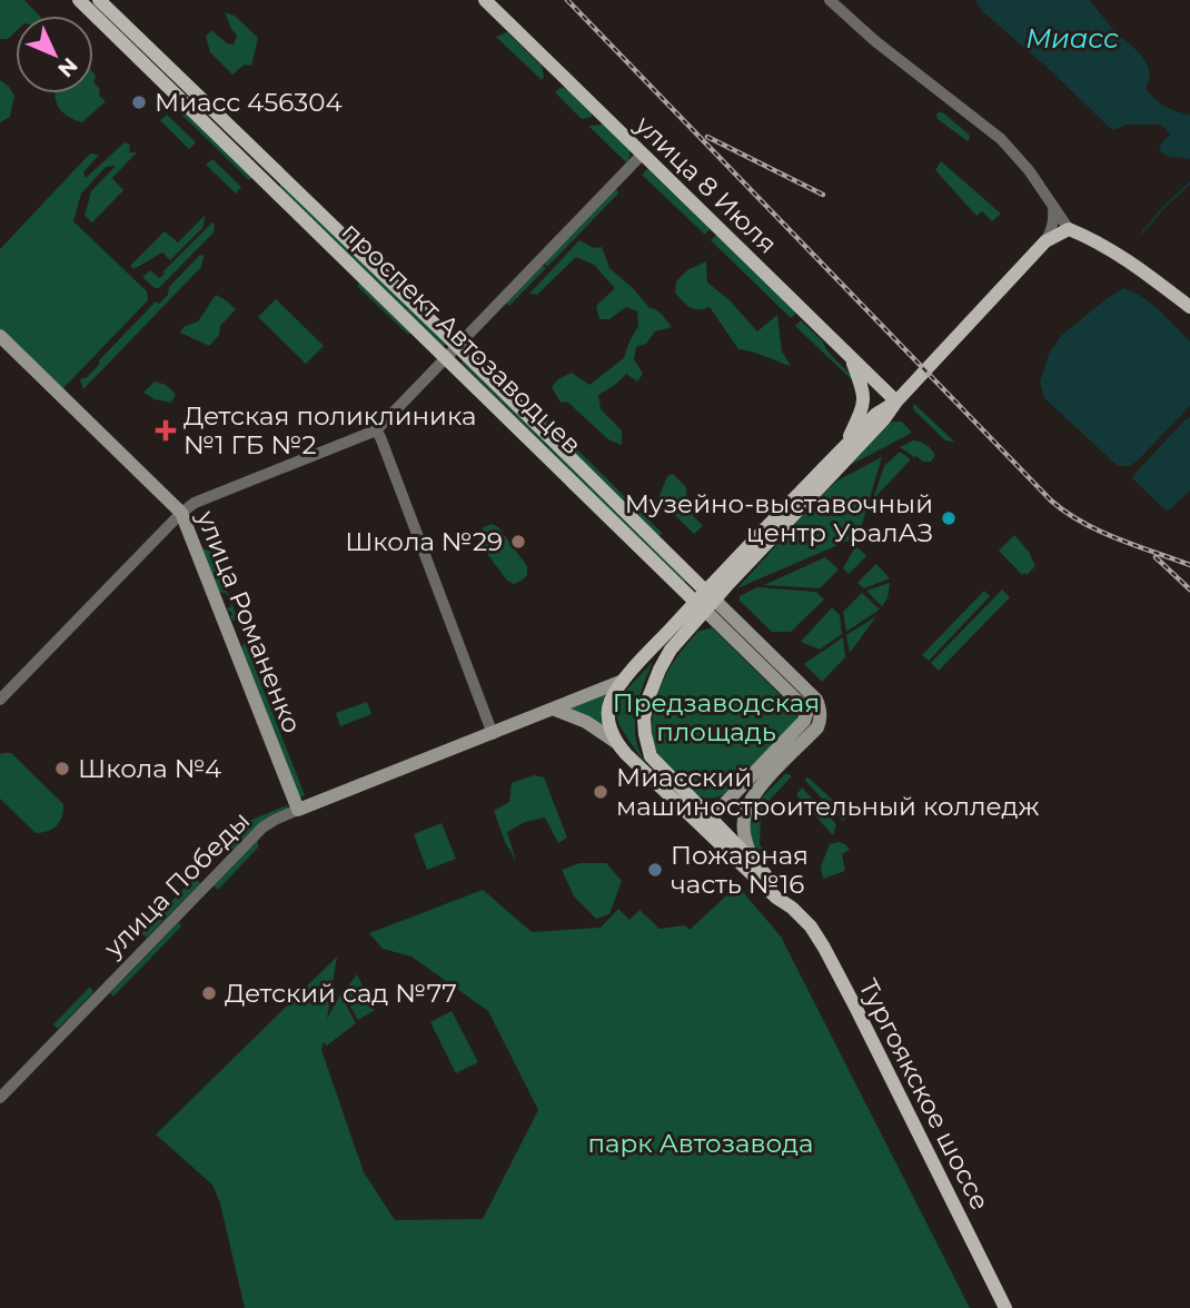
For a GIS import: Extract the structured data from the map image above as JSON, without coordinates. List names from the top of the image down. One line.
{"streets":{"main road":["улица 8 Июля","проспект Автозаводцев","улица Романенко","улица Победы","Тургоякское шоссе"]},"crossings":[["улица Романенко","улица Победы"]],"water":["Миасс"],"parks":["Предзаводская площадь","парк Автозавода"],"places":{"other":["Миасс 456304","Музейно-выставочный центр УралАЗ","Школа №29","Школа №4","Миасский машиностроительный колледж","Пожарная часть №16","Детский сад №77"],"health":["Детская поликлиника №1 ГБ №2"]},"north":"bottom right"}
